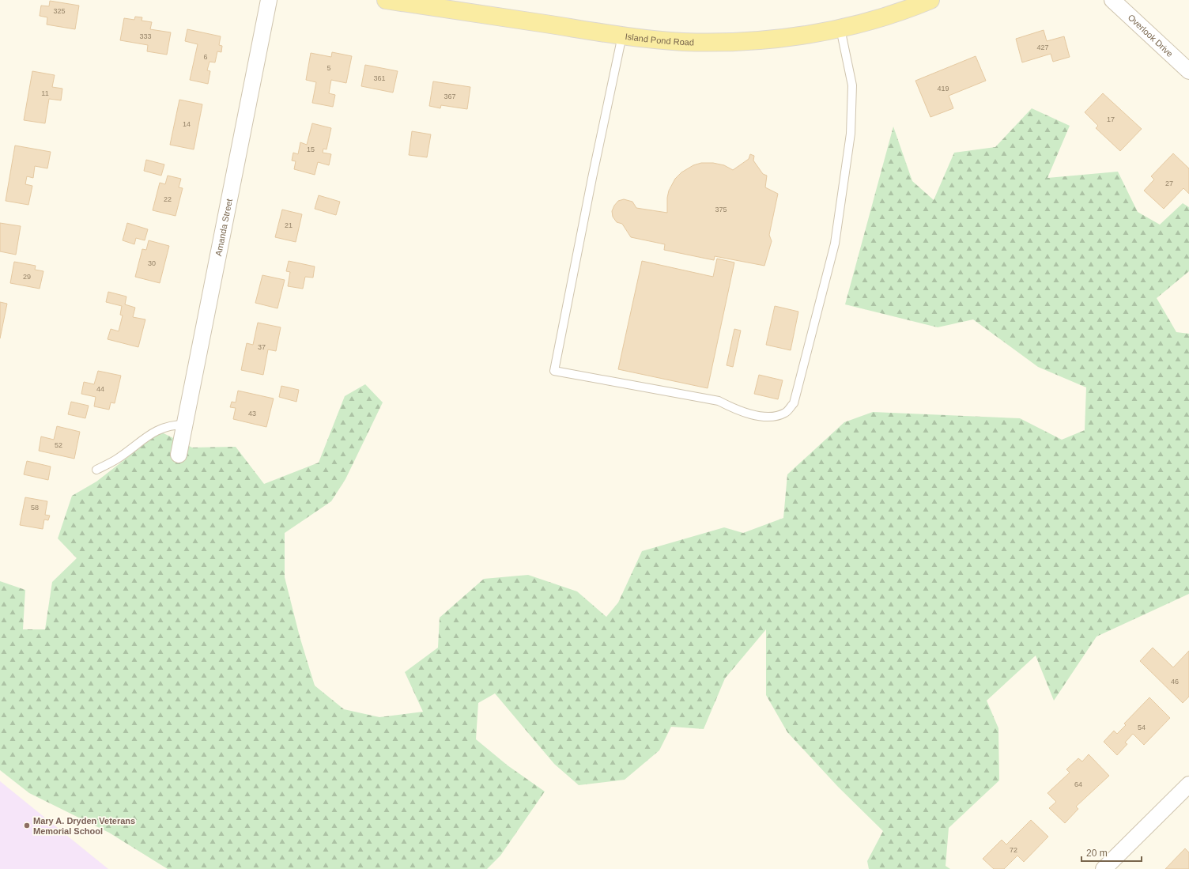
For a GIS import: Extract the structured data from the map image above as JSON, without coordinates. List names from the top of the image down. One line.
{"streets":{"main road":["Island Pond Road"],"street":["Overlook Drive","Amanda Street"]},"places":["Mary A. Dryden Veterans Memorial School"],"house_numbers":["325","333","427","6","5","361","419","11","367","17","14","15","27","22","375","21","30","29","37","44","43","52","58","46","54","64","72"],"scale_bar":"20 m"}
